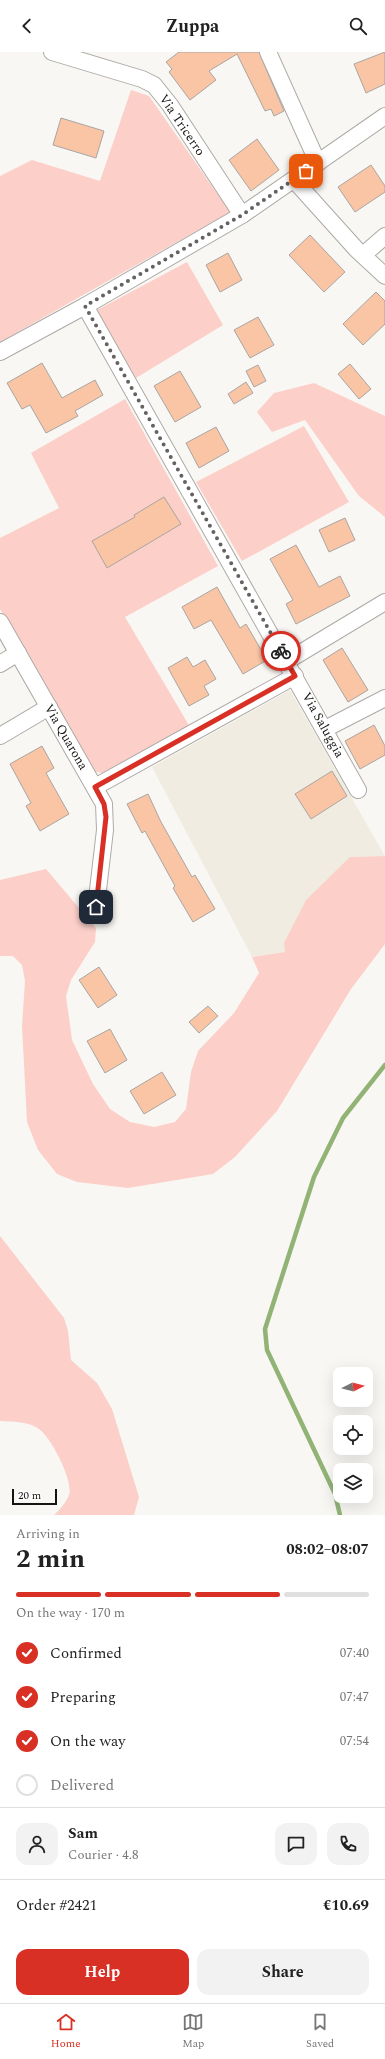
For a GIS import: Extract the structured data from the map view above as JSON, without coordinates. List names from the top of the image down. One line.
{"streets":{"street":["Via Tricerro","Via Saluggia","Via Quarona"]},"scale_bar":"20 m","north":"right","page":{"header":"Zuppa","scale":"20 m","heading":["2 min","Arriving in","08:02–08:07"],"panel":["Sam","Courier · 4.8","Order #2421","€10.69"],"bar":"On the way · 170 m","list":[["Confirmed","07:40"],["Preparing","07:47"],["On the way","07:54"],"Delivered"],"buttons":["Help","Share"],"tabs":["Home","Map","Saved"]}}
